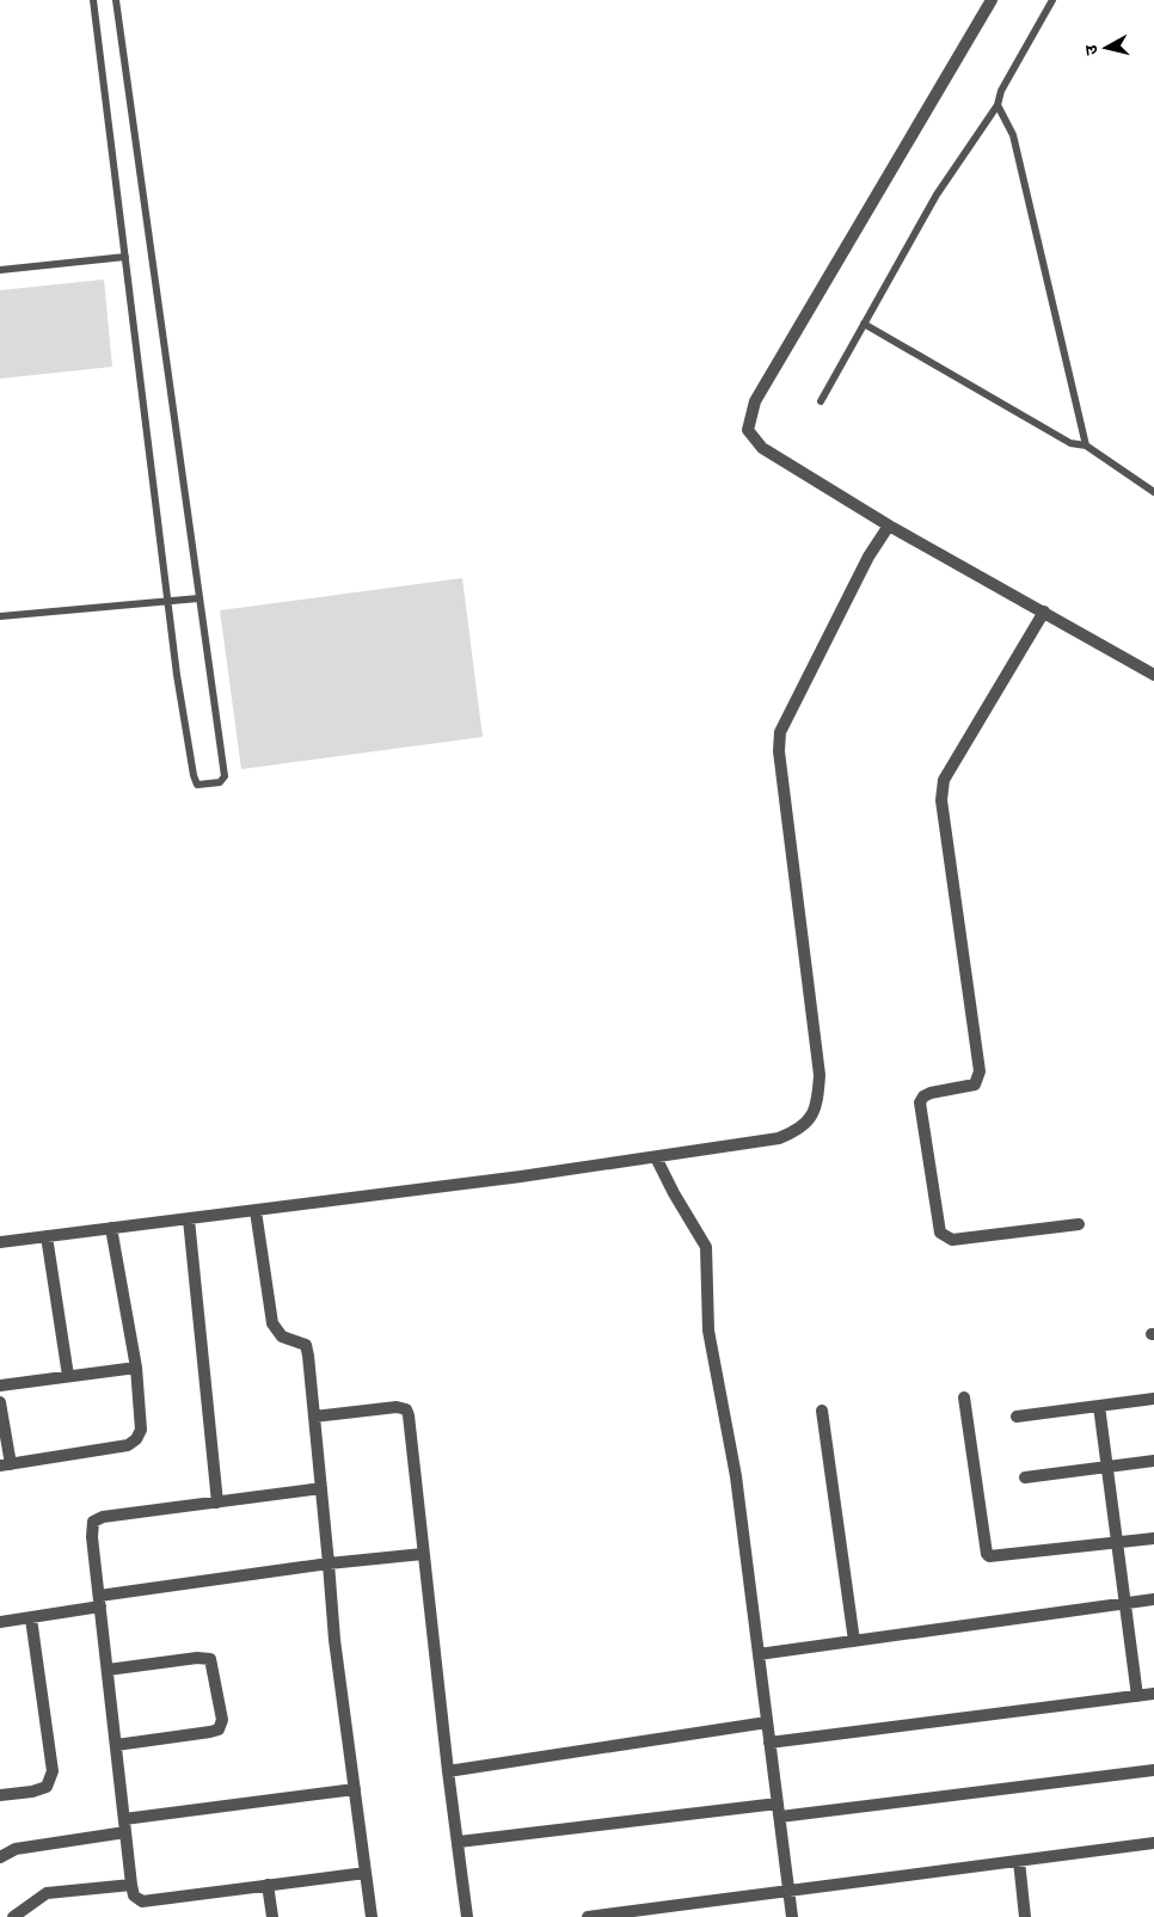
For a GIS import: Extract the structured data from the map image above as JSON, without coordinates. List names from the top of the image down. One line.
{"north":"left"}
